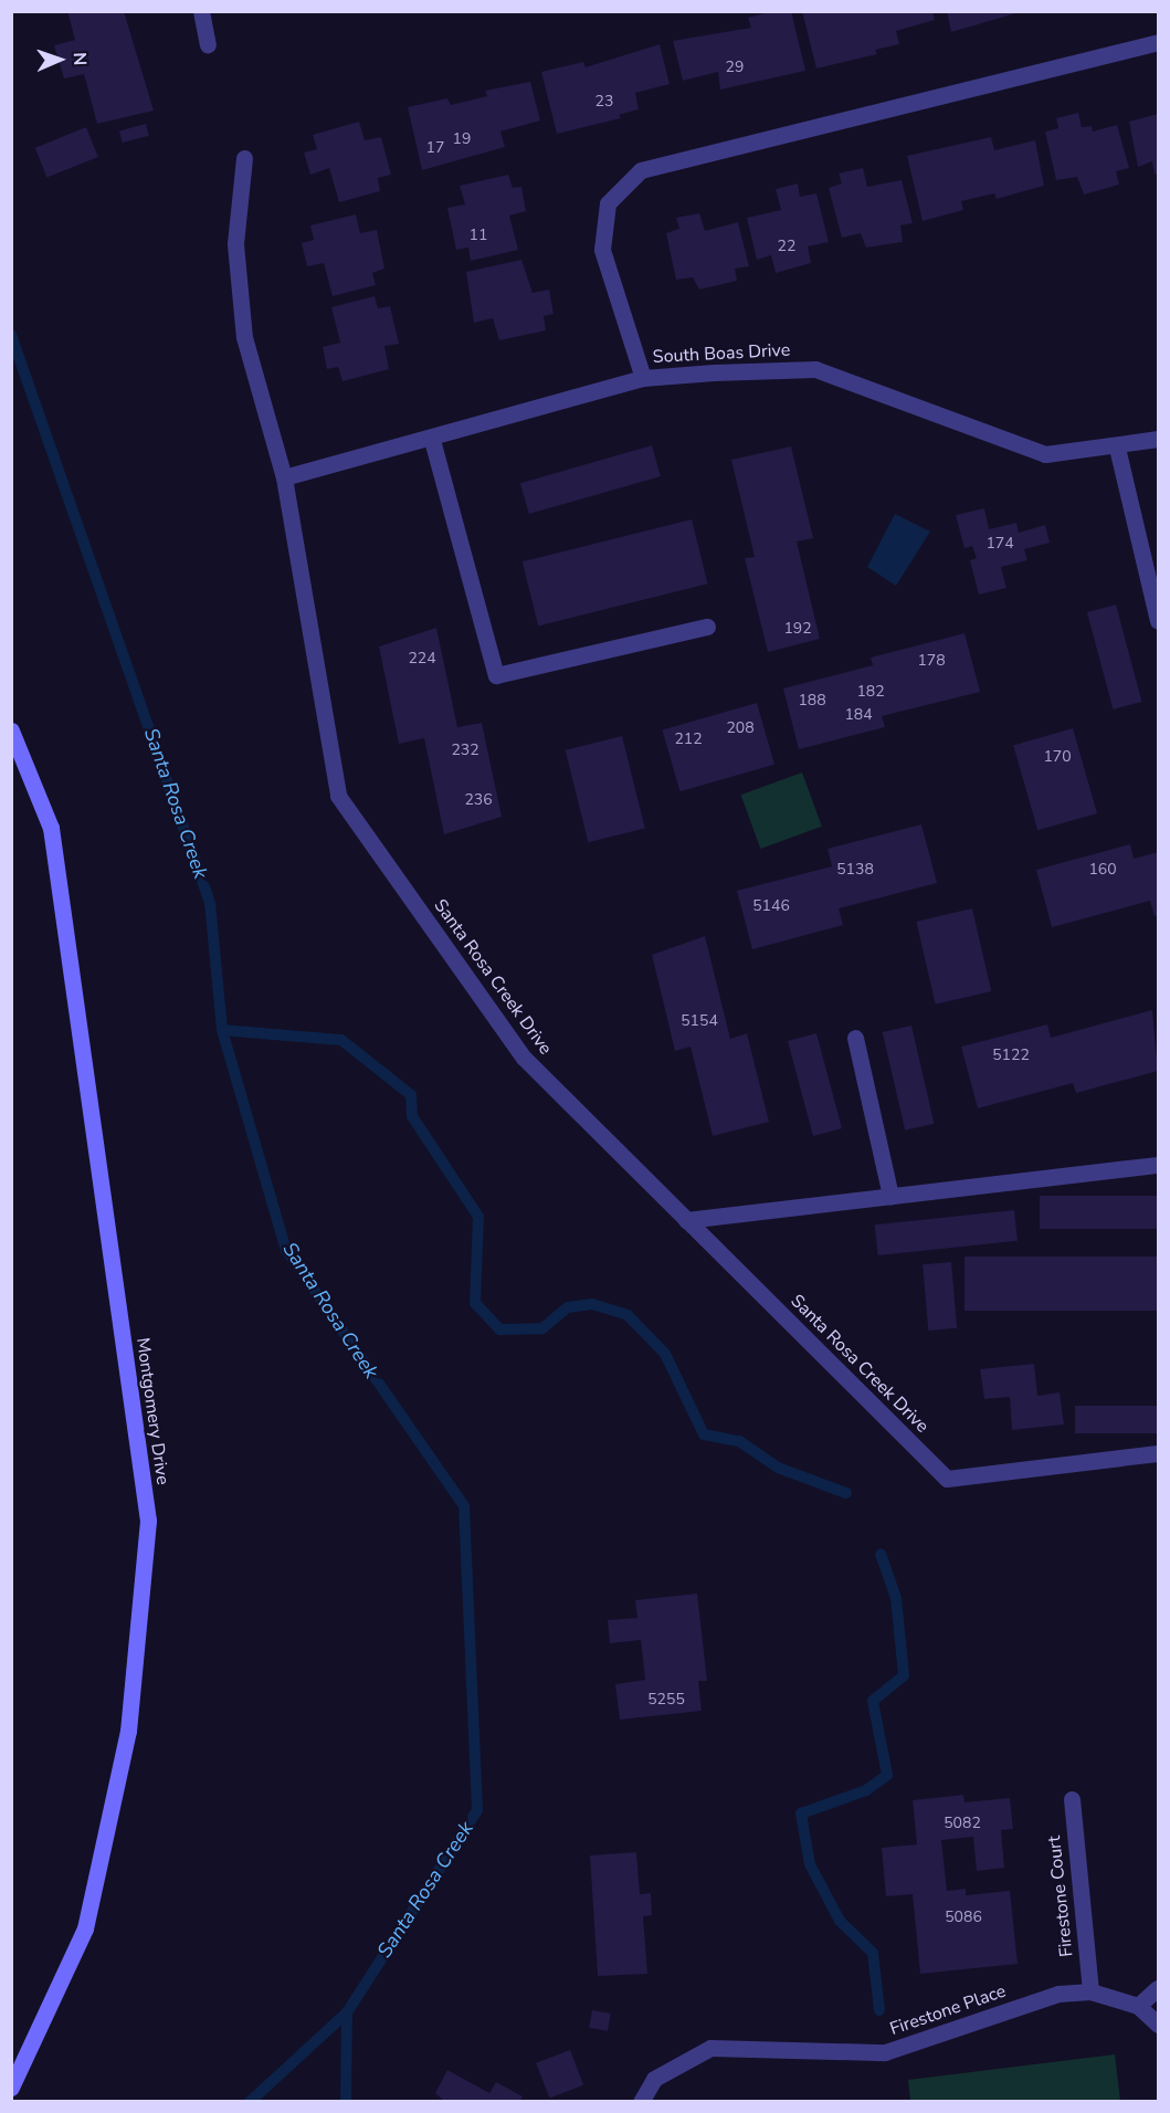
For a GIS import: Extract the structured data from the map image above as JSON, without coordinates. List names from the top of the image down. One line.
{"streets":{"street":["South Boas Drive","Santa Rosa Creek Drive","Montgomery Drive","Firestone Court","Firestone Place"]},"crossings":[["South Boas Drive","Santa Rosa Creek Drive"],["Firestone Court","Firestone Place"]],"water":["Santa Rosa Creek"],"house_numbers":["29","23","19","17","11","22","174","192","224","178","182","188","184","208","212","232","170","236","5138","160","5146","5154","5122","5255","5082","5086"],"north":"right"}
